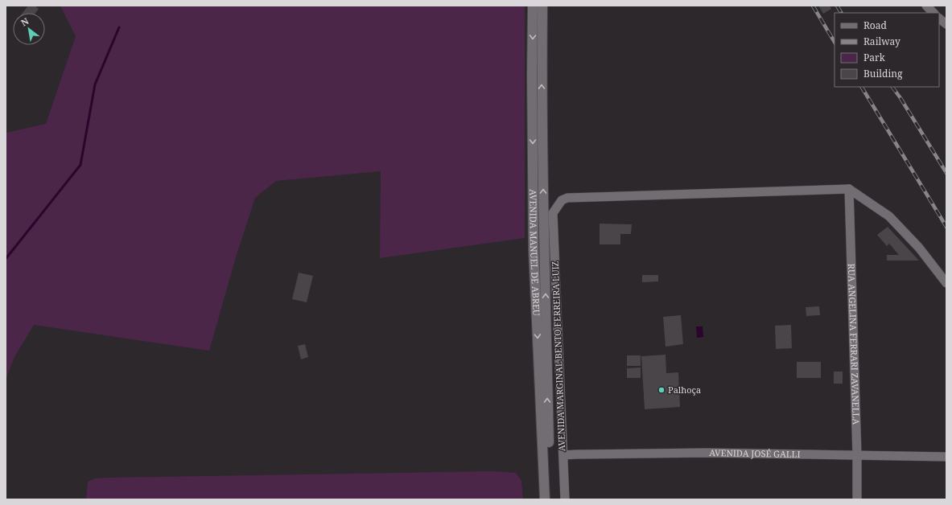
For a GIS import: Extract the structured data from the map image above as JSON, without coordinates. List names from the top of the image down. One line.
{"streets":{"main road":["AVENIDA MANUEL DE ABREU"],"street":["RUA ANGELINA FERRARI ZAVANELLA","AVENIDA MARGINAL BENTO FERREIRA LUIZ","AVENIDA JOSÉ GALLI"]},"crossings":[["RUA ANGELINA FERRARI ZAVANELLA","AVENIDA MARGINAL BENTO FERREIRA LUIZ"],["RUA ANGELINA FERRARI ZAVANELLA","AVENIDA JOSÉ GALLI"],["AVENIDA MARGINAL BENTO FERREIRA LUIZ","AVENIDA JOSÉ GALLI"]],"places":["Palhoça"],"legend":["Road","Railway","Park","Building"],"north":"top left"}
